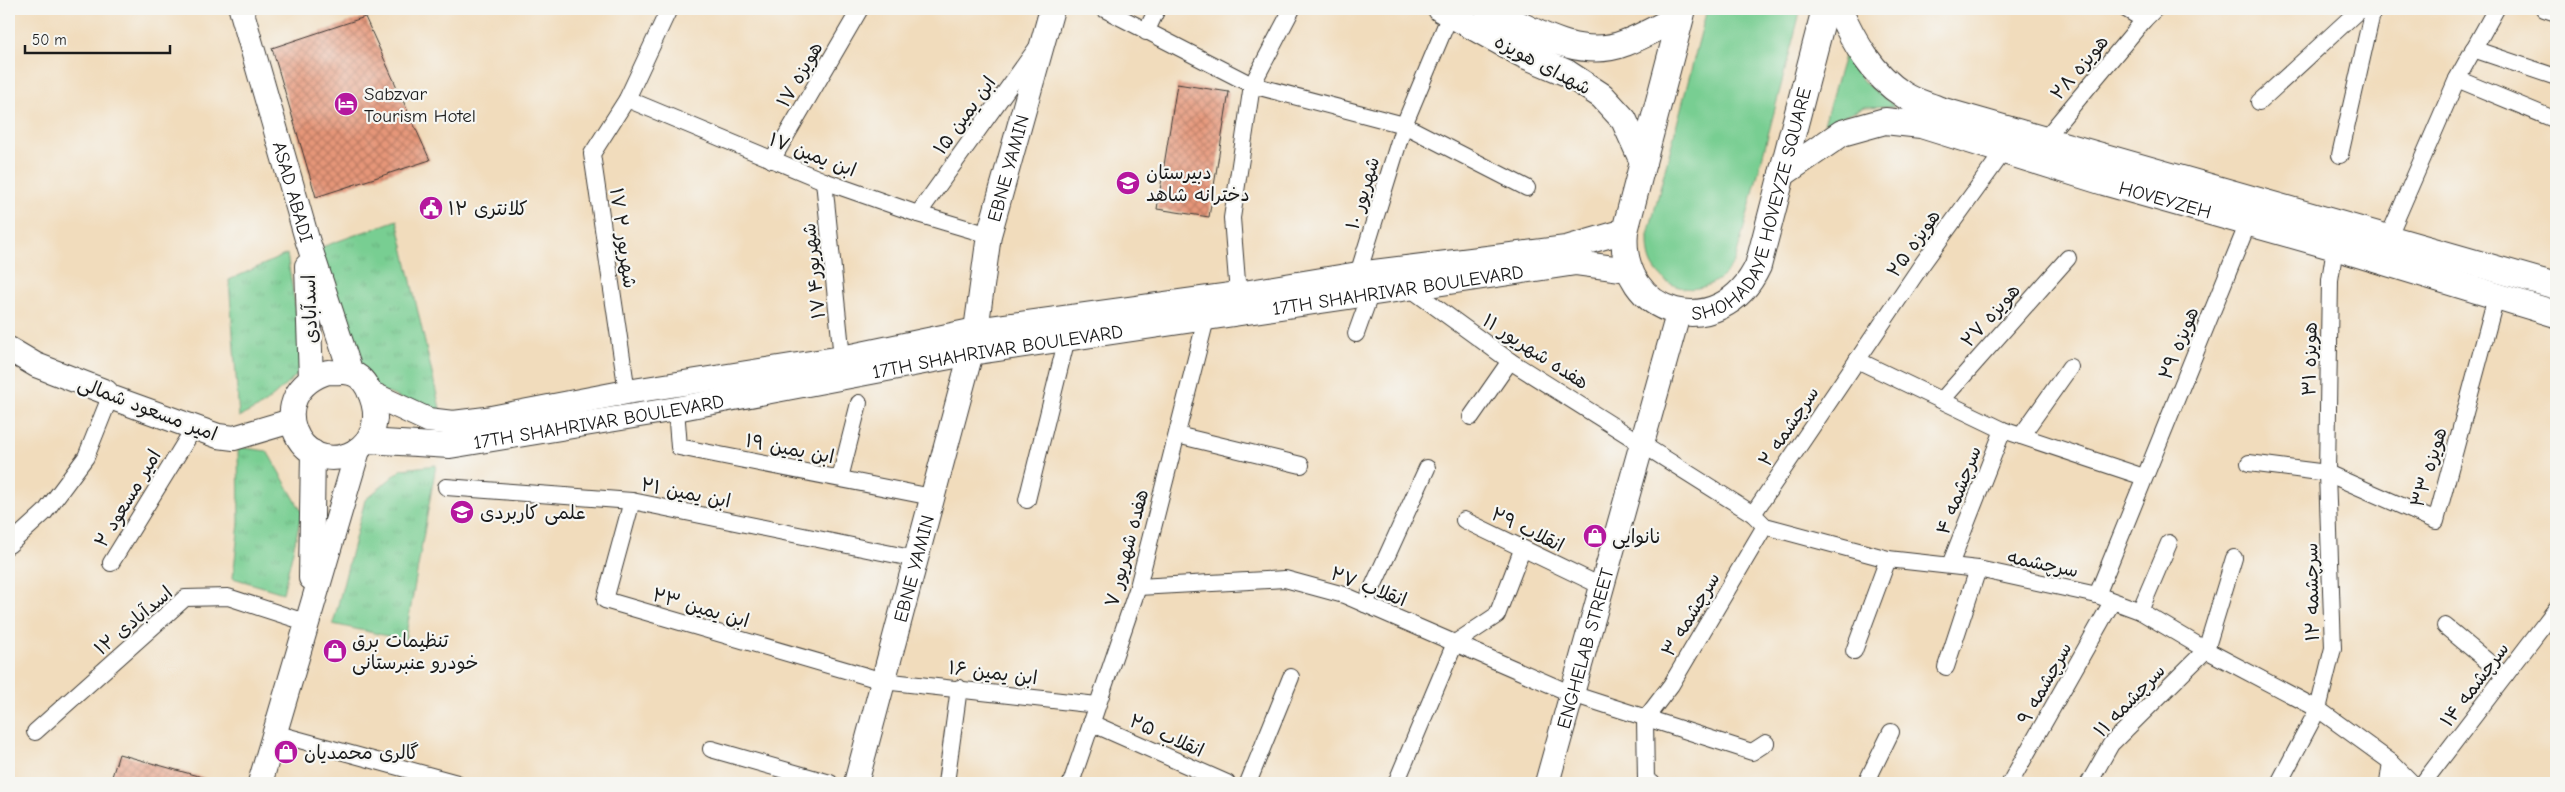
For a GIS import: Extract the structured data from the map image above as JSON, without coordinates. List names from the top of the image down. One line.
{"streets":{"main road":["شهدای هویزه","EBNE YAMIN","ASAD ABADI","SHOHADAYE HOVEYZE SQUARE","HOVEYZEH","17TH SHAHRIVAR BOULEVARD","اسدآبادی","امیر مسعود شمالی","ENGHELAB STREET"],"street":["هویزه ۲۸","هویزه ۱۷","ابن یمین ۱۵","ابن یمین ۱۷","شهریور ۱۰","۱۷ شهریور ۲","هویزه ۲۵","۱۷ شهریور۴","هویزه ۲۷","هویزه ۲۹","هفده شهریور ۱۱","هویزه ۳۱","سرچشمه ۲","ابن یمین ۱۹","هویزه ۳۳","سرچشمه ۴","ابن یمین ۲۱","امیر مسعود ۲","انقلاب ۲۹","هفده شهریور ۷","سرچشمه","انقلاب ۲۷","سرچشمه ۱۲","ابن یمین ۲۳","سرچشمه ۳","اسدآبادی ۱۲","ابن یمین ۱۶","سرچشمه ۹","سرچشمه ۱۴","سرچشمه ۱۱","انقلاب ۲۵"]},"crossings":[["شهدای هویزه","شهریور ۱۰"],["شهدای هویزه","SHOHADAYE HOVEYZE SQUARE"],["هویزه ۲۸","HOVEYZEH"],["هویزه ۱۷","ابن یمین ۱۷"],["ابن یمین ۱۵","ابن یمین ۱۷"],["ابن یمین ۱۵","EBNE YAMIN"],["ابن یمین ۱۷","EBNE YAMIN"],["ابن یمین ۱۷","۱۷ شهریور ۲"],["ابن یمین ۱۷","۱۷ شهریور۴"],["EBNE YAMIN","17TH SHAHRIVAR BOULEVARD"],["EBNE YAMIN","ابن یمین ۱۹"],["EBNE YAMIN","ابن یمین ۲۱"],["EBNE YAMIN","ابن یمین ۲۳"],["EBNE YAMIN","ابن یمین ۱۶"],["ASAD ABADI","17TH SHAHRIVAR BOULEVARD"],["ASAD ABADI","اسدآبادی"],["ASAD ABADI","امیر مسعود شمالی"],["شهریور ۱۰","17TH SHAHRIVAR BOULEVARD"],["SHOHADAYE HOVEYZE SQUARE","HOVEYZEH"],["SHOHADAYE HOVEYZE SQUARE","17TH SHAHRIVAR BOULEVARD"],["SHOHADAYE HOVEYZE SQUARE","ENGHELAB STREET"],["HOVEYZEH","هویزه ۲۵"],["HOVEYZEH","هویزه ۲۹"],["HOVEYZEH","هویزه ۳۱"],["HOVEYZEH","هویزه ۳۳"],["۱۷ شهریور ۲","17TH SHAHRIVAR BOULEVARD"],["هویزه ۲۵","سرچشمه ۲"],["۱۷ شهریور۴","17TH SHAHRIVAR BOULEVARD"],["17TH SHAHRIVAR BOULEVARD","اسدآبادی"],["17TH SHAHRIVAR BOULEVARD","هفده شهریور ۱۱"],["17TH SHAHRIVAR BOULEVARD","امیر مسعود شمالی"],["17TH SHAHRIVAR BOULEVARD","ابن یمین ۱۹"],["17TH SHAHRIVAR BOULEVARD","هفده شهریور ۷"],["اسدآبادی","امیر مسعود شمالی"],["هویزه ۲۹","سرچشمه"],["هفده شهریور ۱۱","سرچشمه"],["هفده شهریور ۱۱","ENGHELAB STREET"],["هویزه ۳۱","هویزه ۳۳"],["هویزه ۳۱","سرچشمه ۱۲"],["امیر مسعود شمالی","امیر مسعود ۲"],["سرچشمه ۲","سرچشمه"],["سرچشمه ۲","سرچشمه ۳"],["هویزه ۳۳","سرچشمه ۱۲"],["سرچشمه ۴","سرچشمه"],["ابن یمین ۲۱","ابن یمین ۲۳"],["انقلاب ۲۹","ENGHELAB STREET"],["هفده شهریور ۷","انقلاب ۲۷"],["هفده شهریور ۷","ابن یمین ۱۶"],["هفده شهریور ۷","انقلاب ۲۵"],["سرچشمه","سرچشمه ۱۲"],["سرچشمه","سرچشمه ۳"],["سرچشمه","ENGHELAB STREET"],["سرچشمه","سرچشمه ۹"],["سرچشمه","سرچشمه ۱۱"],["انقلاب ۲۷","سرچشمه ۳"],["انقلاب ۲۷","ENGHELAB STREET"],["ابن یمین ۲۳","ابن یمین ۱۶"]],"places":{"hotel":["Sabzvar Tourism Hotel"],"school or university":["دبیرستان دخترانه شاهد","علمی کاربردی"],"public building":["کلانتری ۱۲"],"shop":["نانوایی","تنظیمات برق خودرو عنبرستانی","گالری محمدیان"]},"scale_bar":"50 m"}
